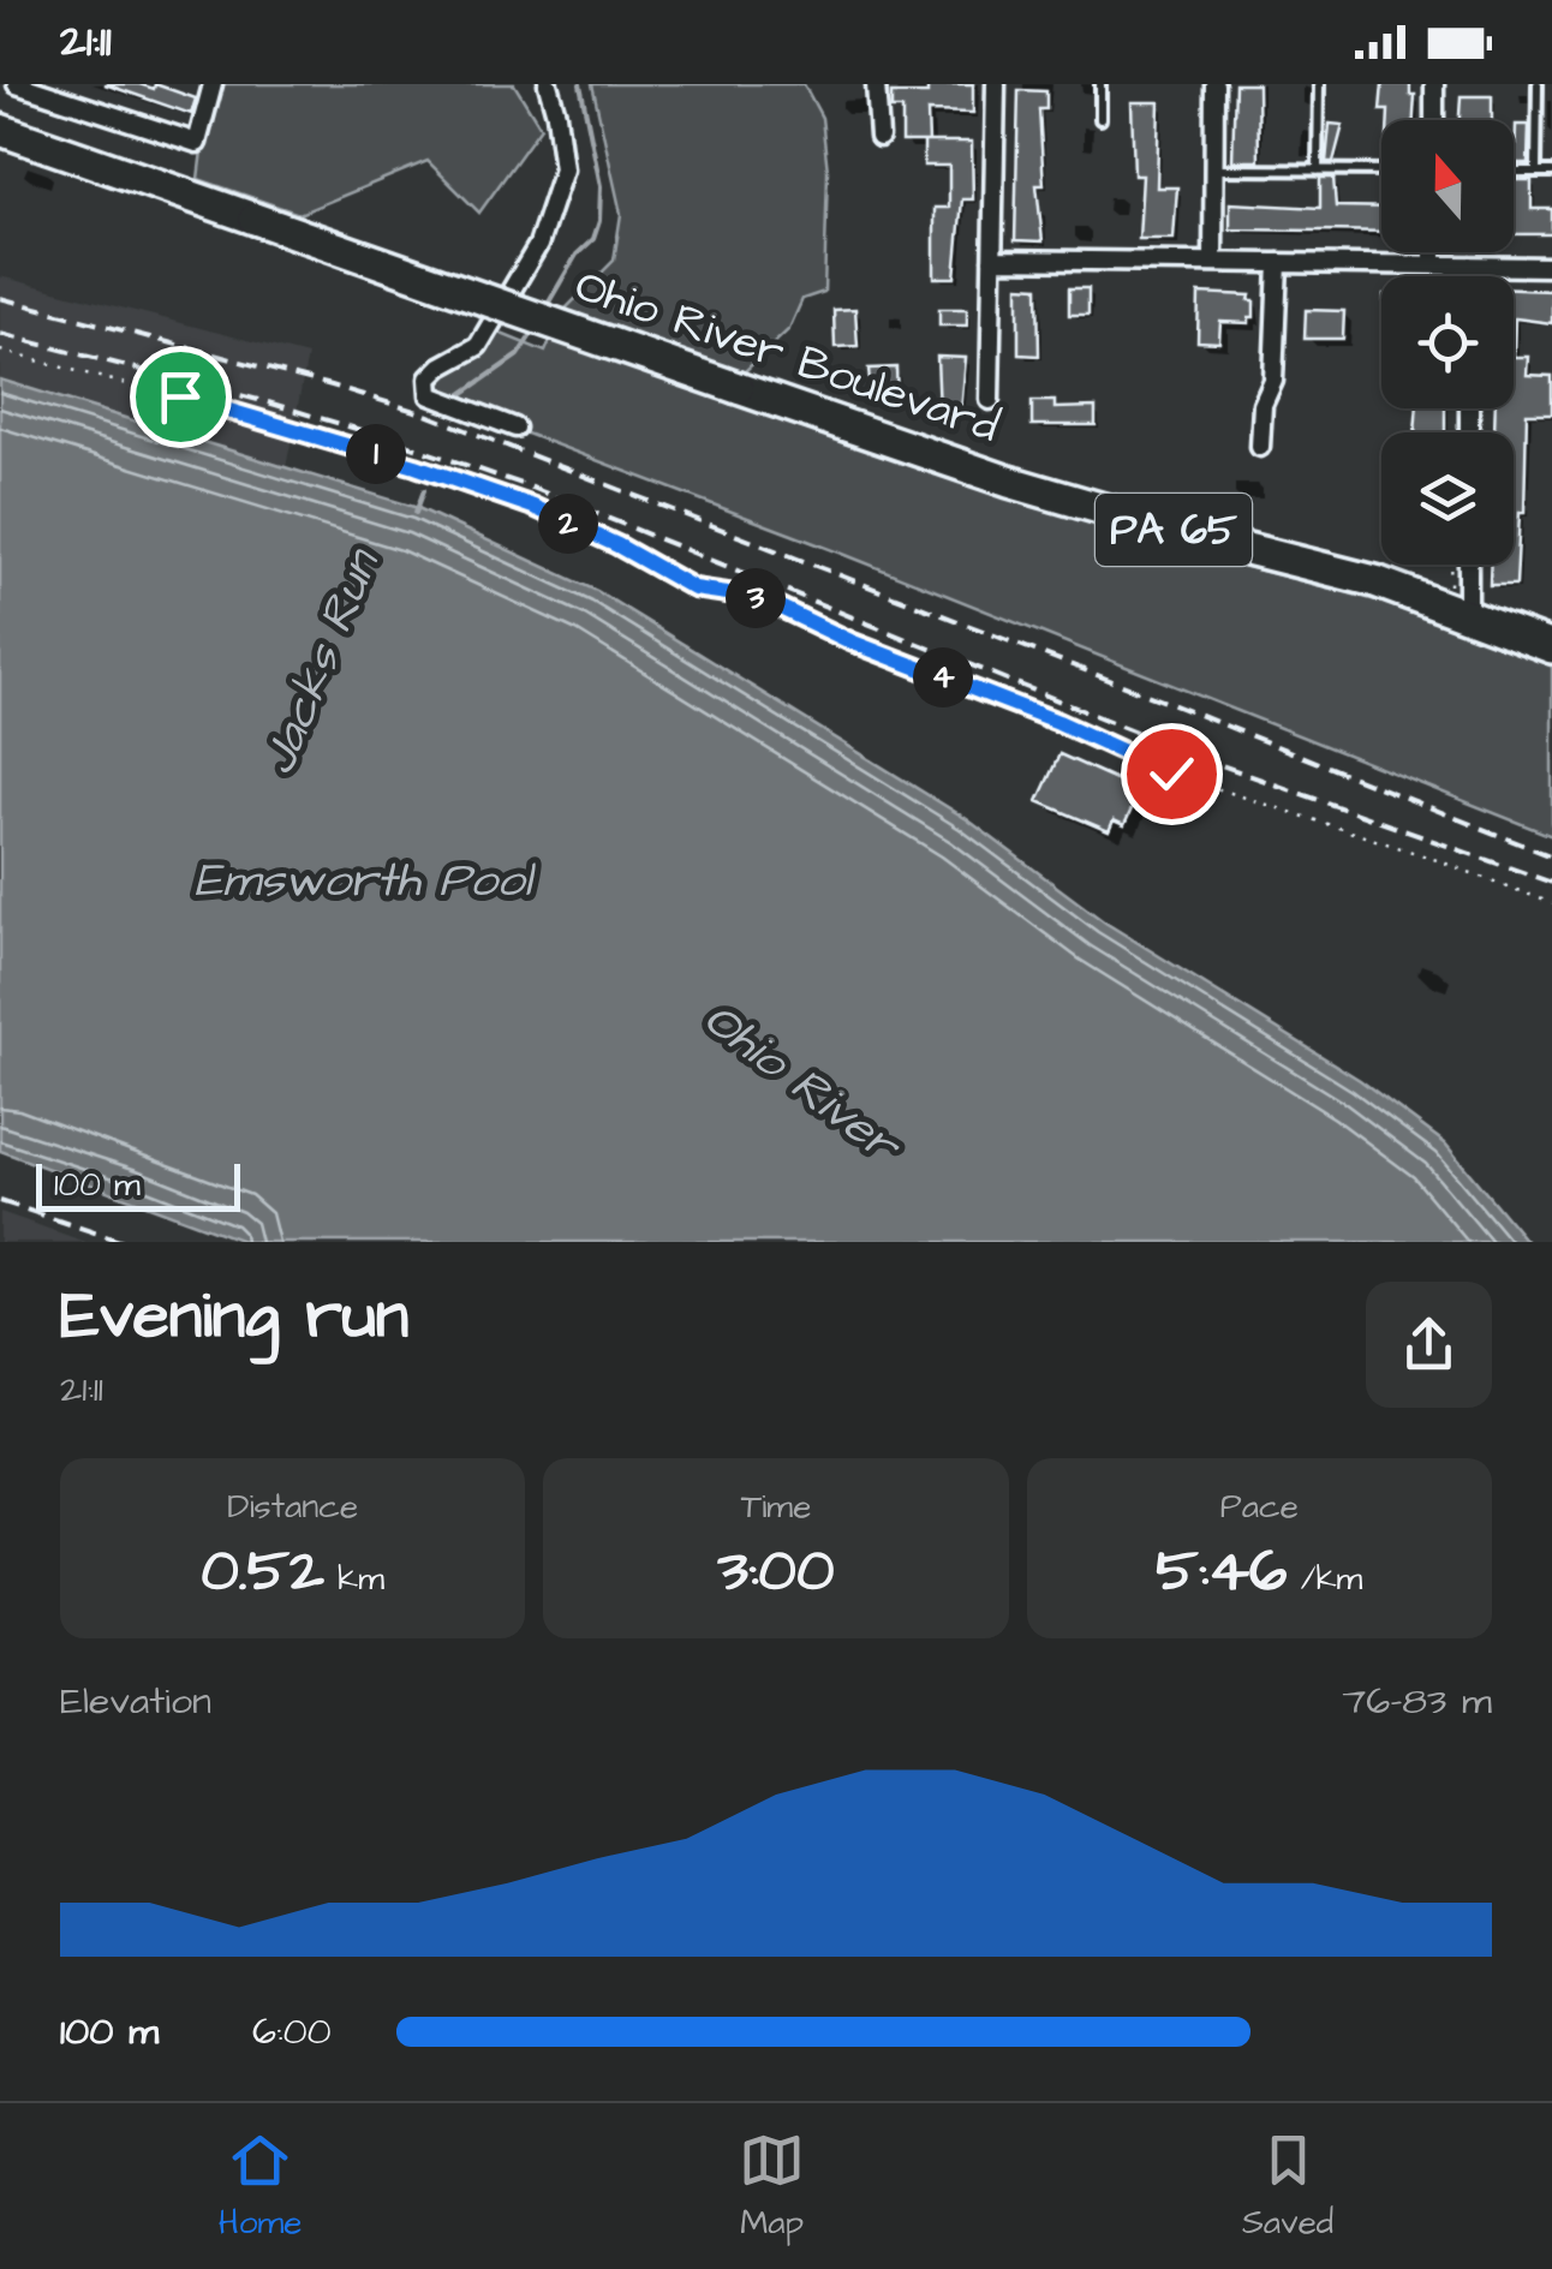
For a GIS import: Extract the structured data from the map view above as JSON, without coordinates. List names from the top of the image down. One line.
{"streets":{"highway":["Ohio River Boulevard","PA 65"]},"water":["Jacks Run","Emsworth Pool","Ohio River"],"scale_bar":"100 m","north":"top","page":{"status":"21:11","pins":["1","2","3","4"],"scale":"100 m","heading":["Evening run","21:11"],"stats":[["Distance","0.52 km"],["Time","3:00"],["Pace","5:46 /km"]],"chart":["Elevation","76–83 m"],"list":[{"name":"100 m","note":"6:00"}],"tabs":["Home","Map","Saved"]}}
